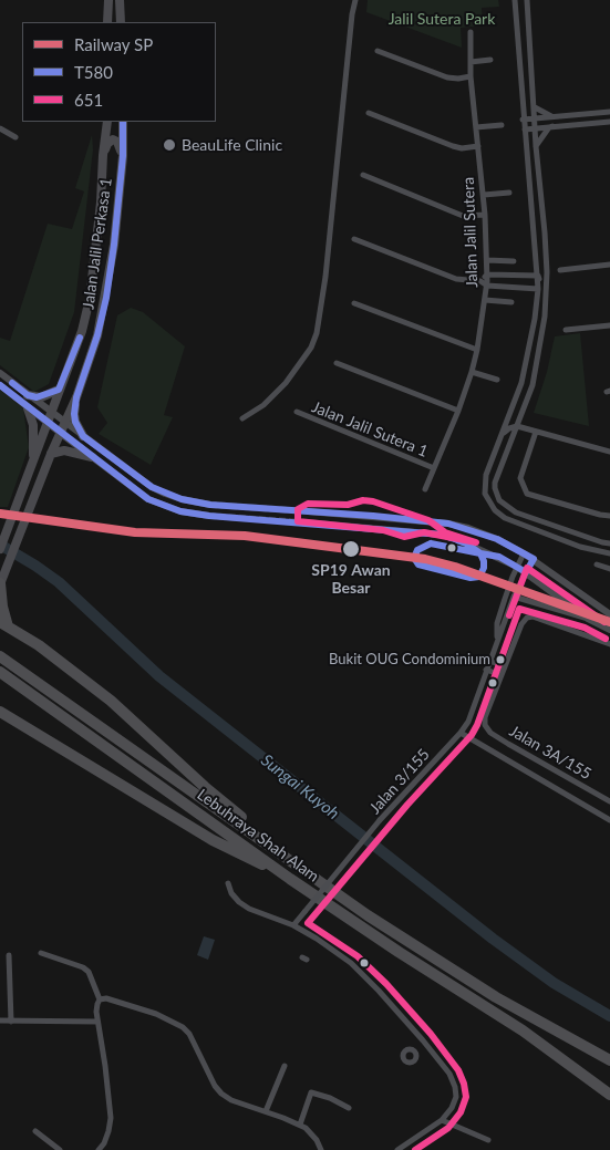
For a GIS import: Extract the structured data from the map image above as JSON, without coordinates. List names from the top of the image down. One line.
{"streets":{"highway":["Lebuhraya Shah Alam"],"main road":["Jalan Jalil Perkasa 1"],"street":["Jalan Jalil Sutera","Jalan Jalil Sutera 1","Jalan 3A/155","Jalan 3/155"]},"crossings":[["Jalan Jalil Sutera","Jalan Jalil Sutera 1"]],"water":["Sungai Kuyoh"],"parks":["Jalil Sutera Park"],"places":["BeauLife Clinic","SP19 Awan Besar","Bukit OUG Condominium"],"lines":["transit line T580","transit line 651","rail line SP"],"legend":["Railway SP","T580","651"]}
